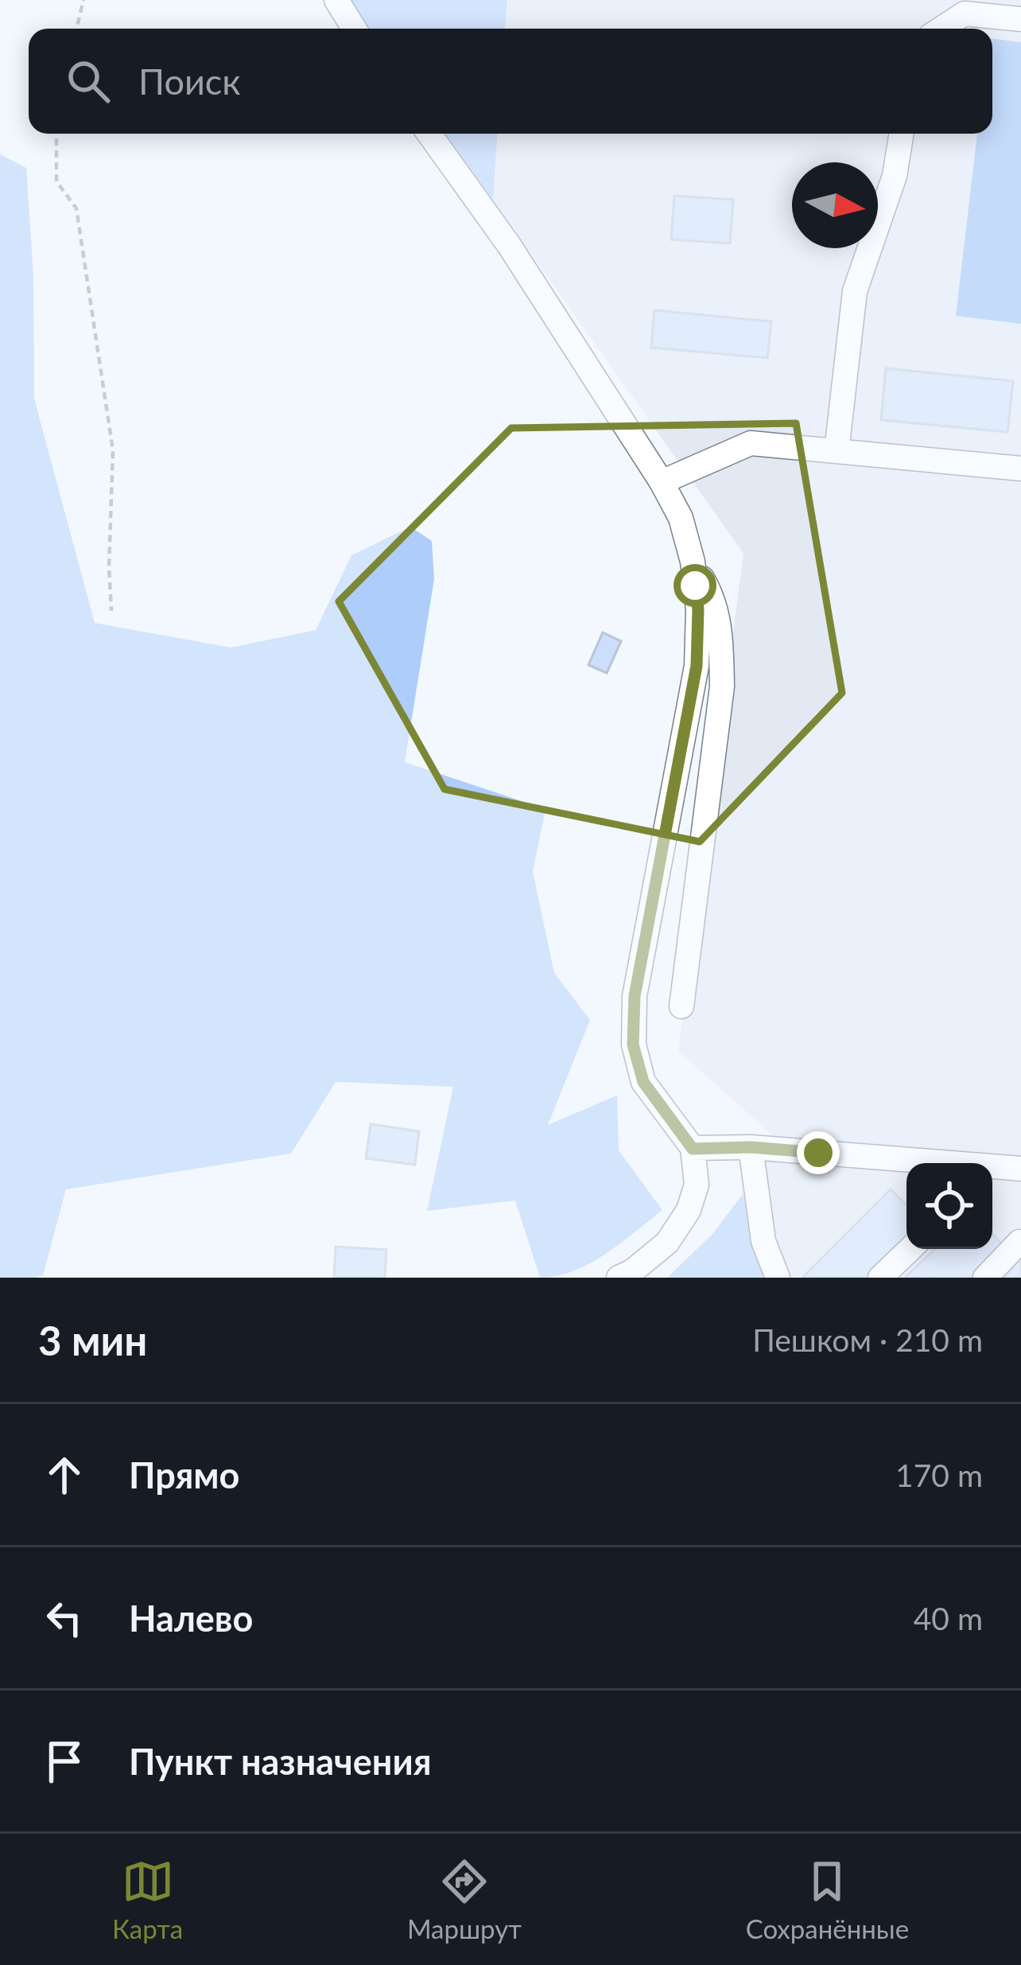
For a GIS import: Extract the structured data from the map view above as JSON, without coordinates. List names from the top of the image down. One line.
{"north":"right","page":{"search":"Поиск","heading":["3 мин","Пешком · 210 m"],"list":[["Прямо","170 m"],["Налево","40 m"],"Пункт назначения"],"nav":["Карта","Маршрут","Сохранённые"]}}
